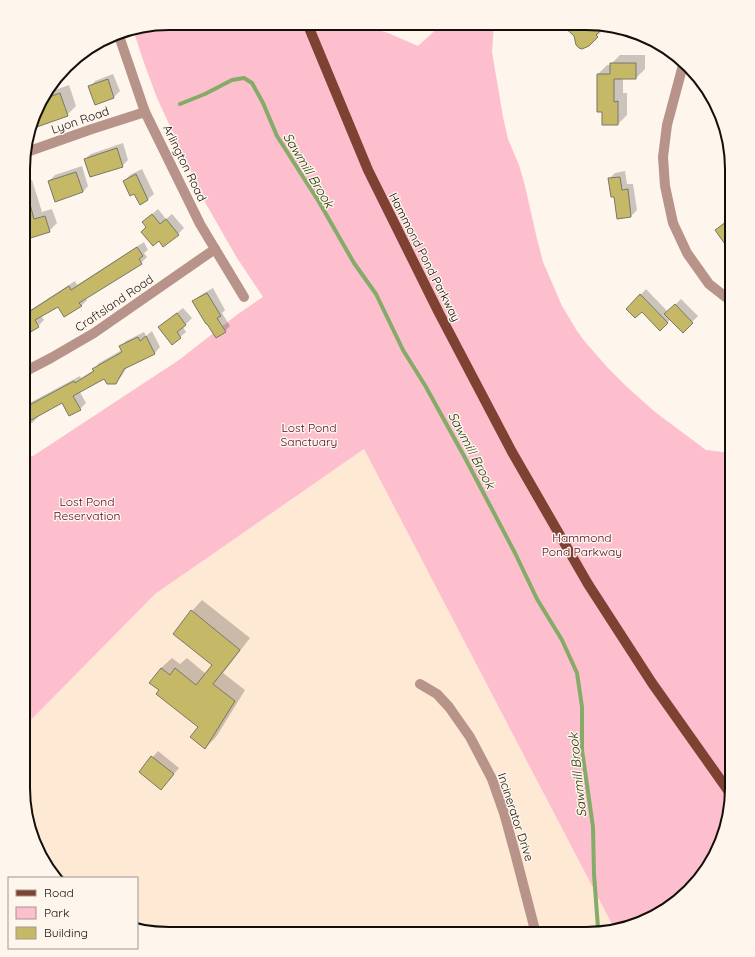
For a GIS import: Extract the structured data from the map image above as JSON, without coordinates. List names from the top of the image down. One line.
{"streets":{"main road":["Hammond Pond Parkway"],"street":["Lyon Road","Arlington Road","Craftsland Road","Incinerator Drive"]},"crossings":[["Lyon Road","Arlington Road"],["Arlington Road","Craftsland Road"]],"water":["Sawmill Brook"],"parks":["Lost Pond Sanctuary","Lost Pond Reservation","Hammond Pond Parkway"],"legend":["Road","Park","Building"]}
